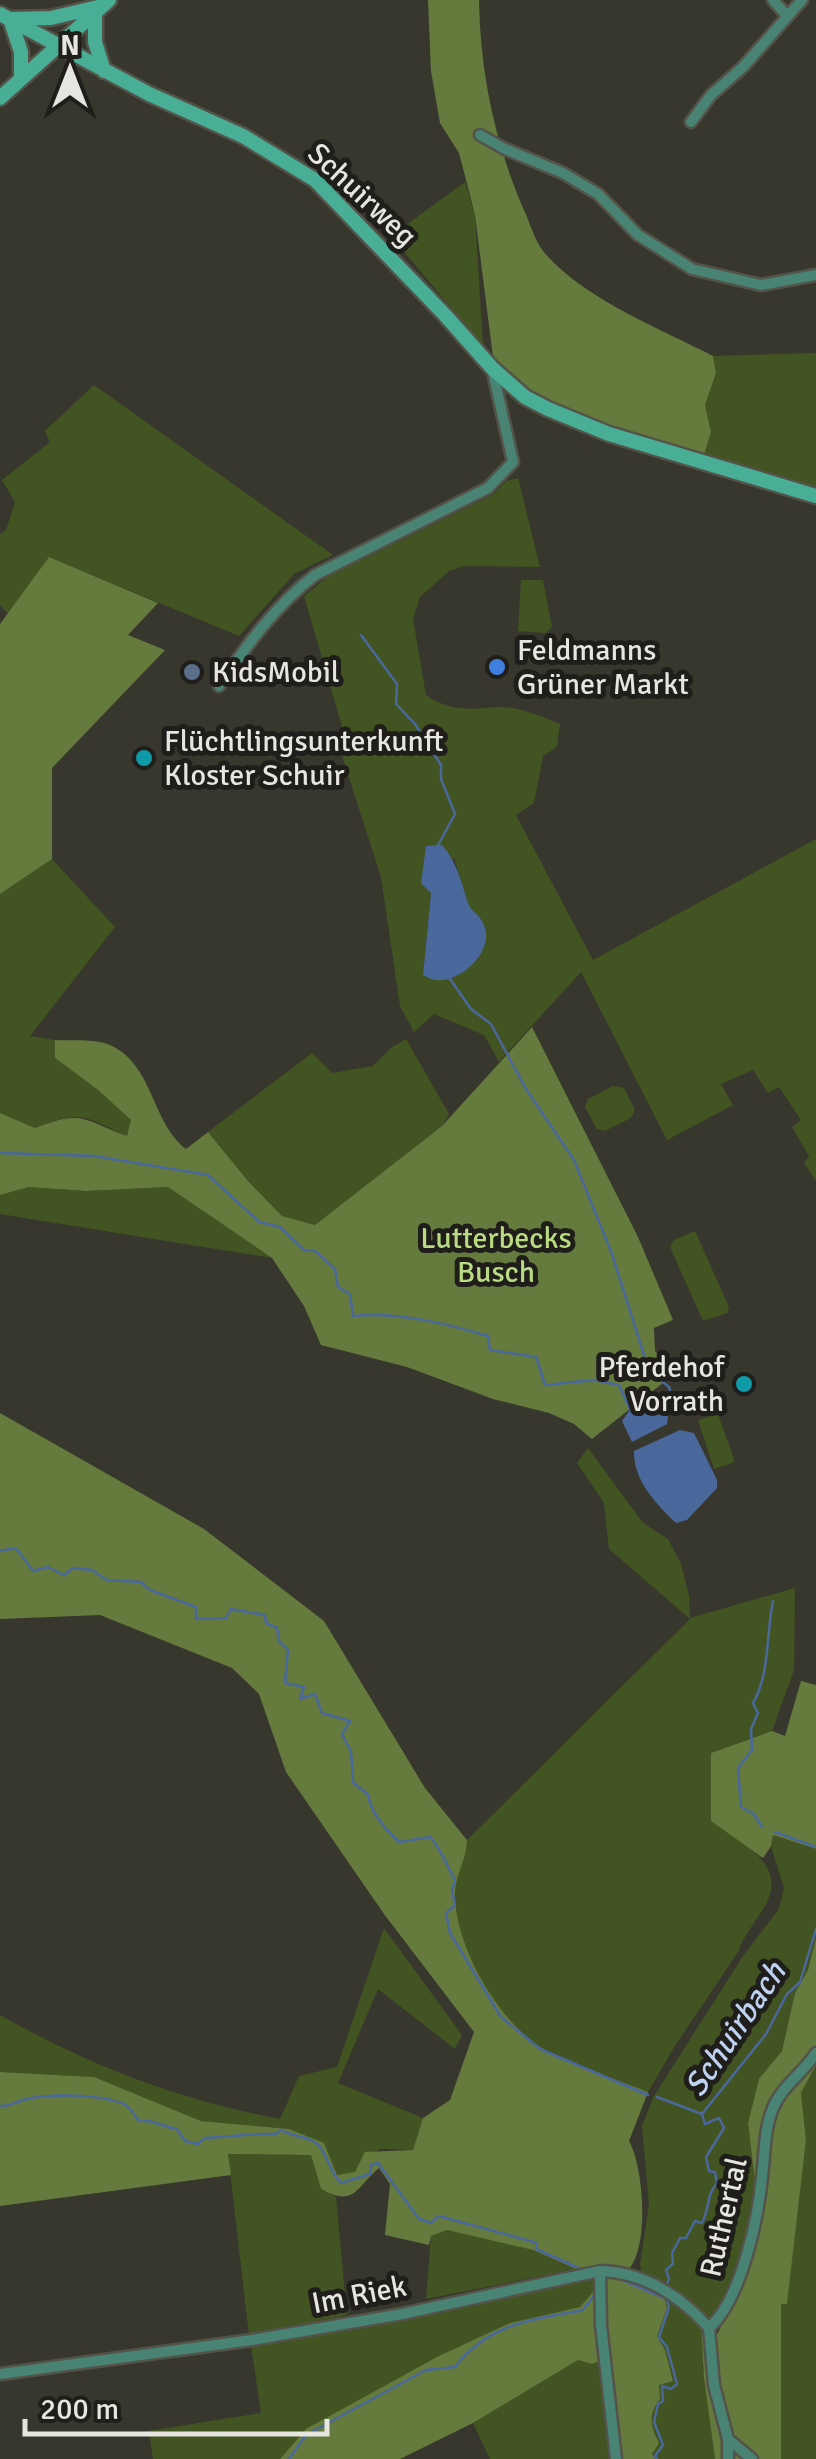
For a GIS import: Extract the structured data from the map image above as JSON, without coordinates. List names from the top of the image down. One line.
{"streets":{"main road":["Schuirweg"],"street":["Ruthertal","Im Riek"]},"crossings":[["Ruthertal","Im Riek"]],"water":["Schuirbach"],"parks":["Lutterbecks Busch"],"places":["Feldmanns Grüner Markt","KidsMobil","Flüchtlingsunterkunft Kloster Schuir","Pferdehof Vorrath"],"scale_bar":"200 m","north":"top"}
